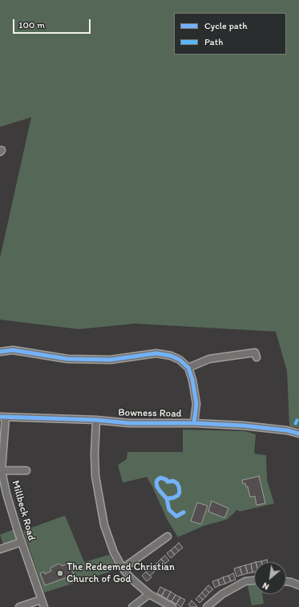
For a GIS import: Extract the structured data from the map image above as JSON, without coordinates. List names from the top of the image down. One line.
{"streets":{"street":["Bowness Road","Millbeck Road"]},"crossings":[["Bowness Road","Millbeck Road"]],"places":["The Redeemed Christian Church of God"],"legend":["Cycle path","Path"],"scale_bar":"100 m","north":"bottom left"}
